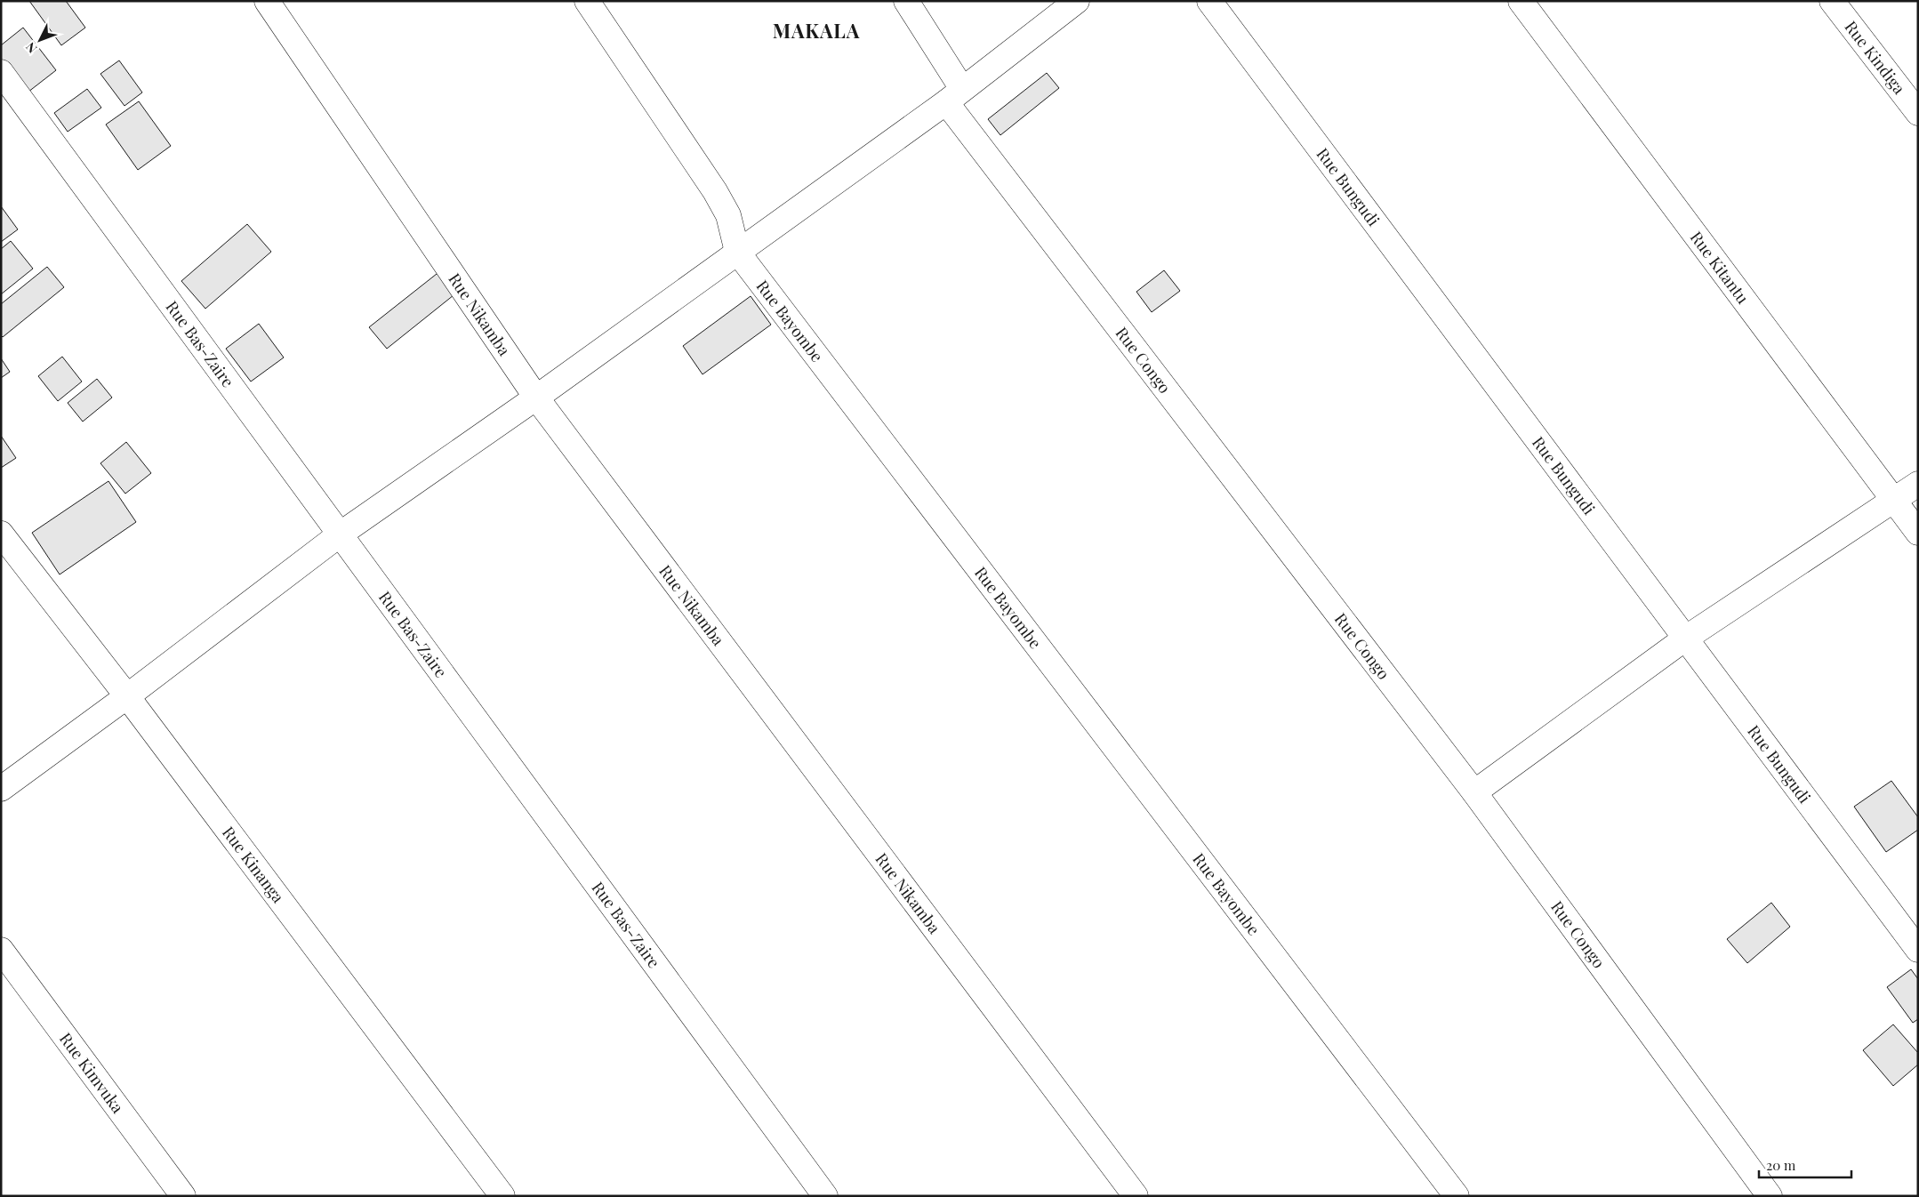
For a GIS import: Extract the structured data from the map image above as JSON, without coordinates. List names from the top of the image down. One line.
{"streets":{"street":["Rue Kindiga","Rue Bungudi","Rue Kitantu","Rue Nikamba","Rue Bayombe","Rue Bas-Zaire","Rue Congo","Rue Kinanga","Rue Kimvuka"]},"districts":["MAKALA"],"scale_bar":"20 m","north":"bottom left"}
